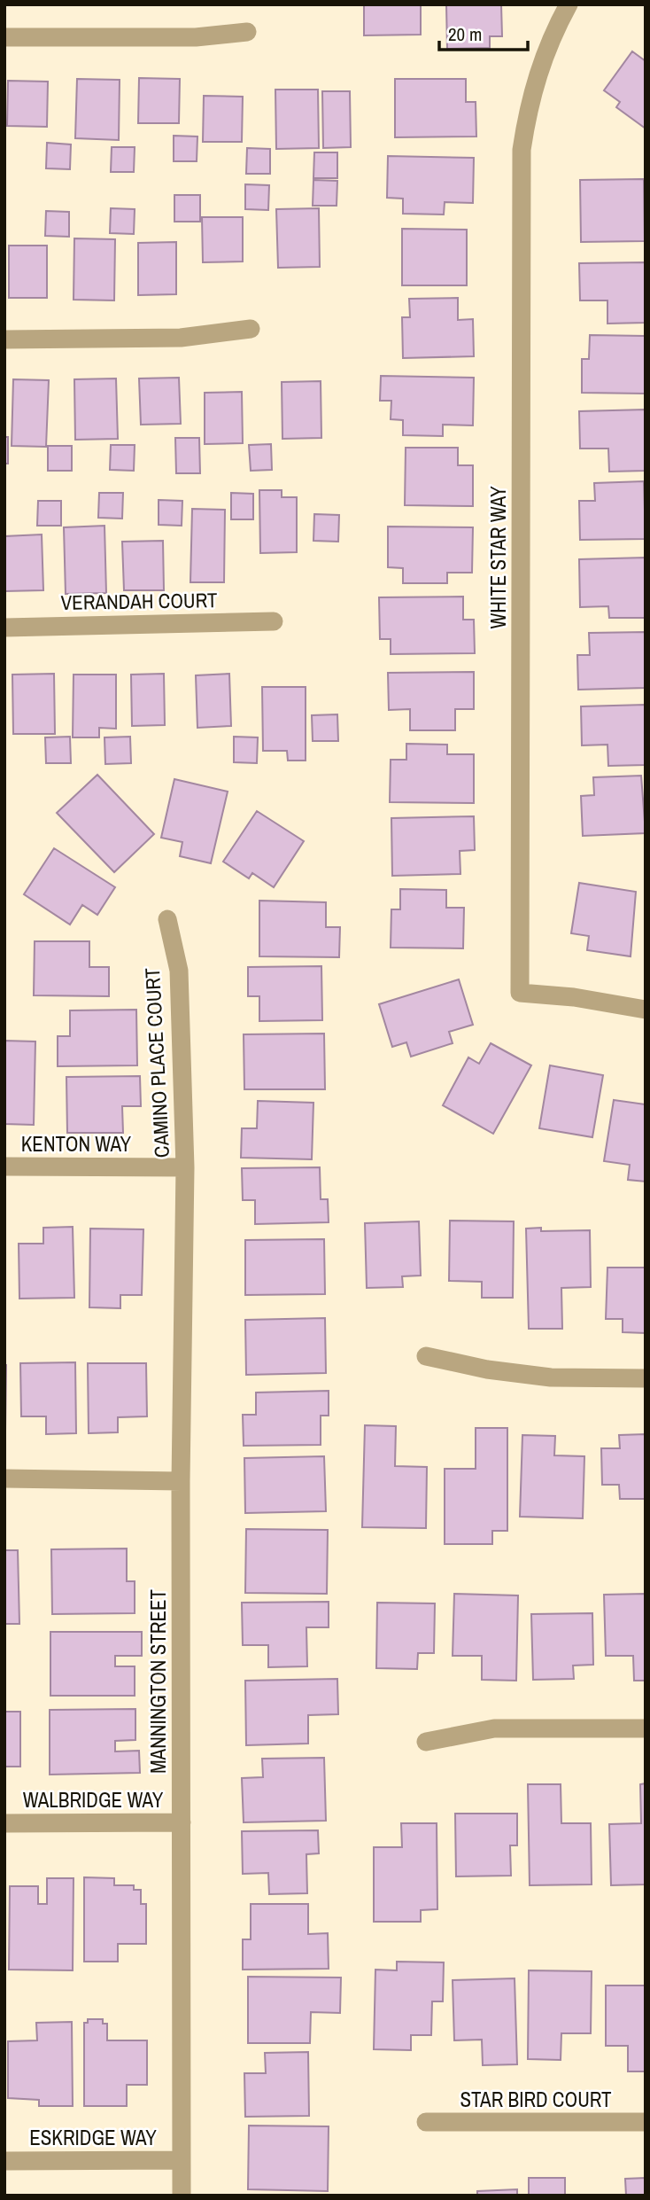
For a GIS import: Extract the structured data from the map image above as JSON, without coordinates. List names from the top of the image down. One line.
{"streets":{"street":["WHITE STAR WAY","VERANDAH COURT","CAMINO PLACE COURT","KENTON WAY","MANNINGTON STREET","WALBRIDGE WAY","STAR BIRD COURT","ESKRIDGE WAY"]},"crossings":[["CAMINO PLACE COURT","KENTON WAY"],["CAMINO PLACE COURT","MANNINGTON STREET"],["KENTON WAY","MANNINGTON STREET"],["MANNINGTON STREET","WALBRIDGE WAY"],["MANNINGTON STREET","ESKRIDGE WAY"]],"scale_bar":"20 m"}
